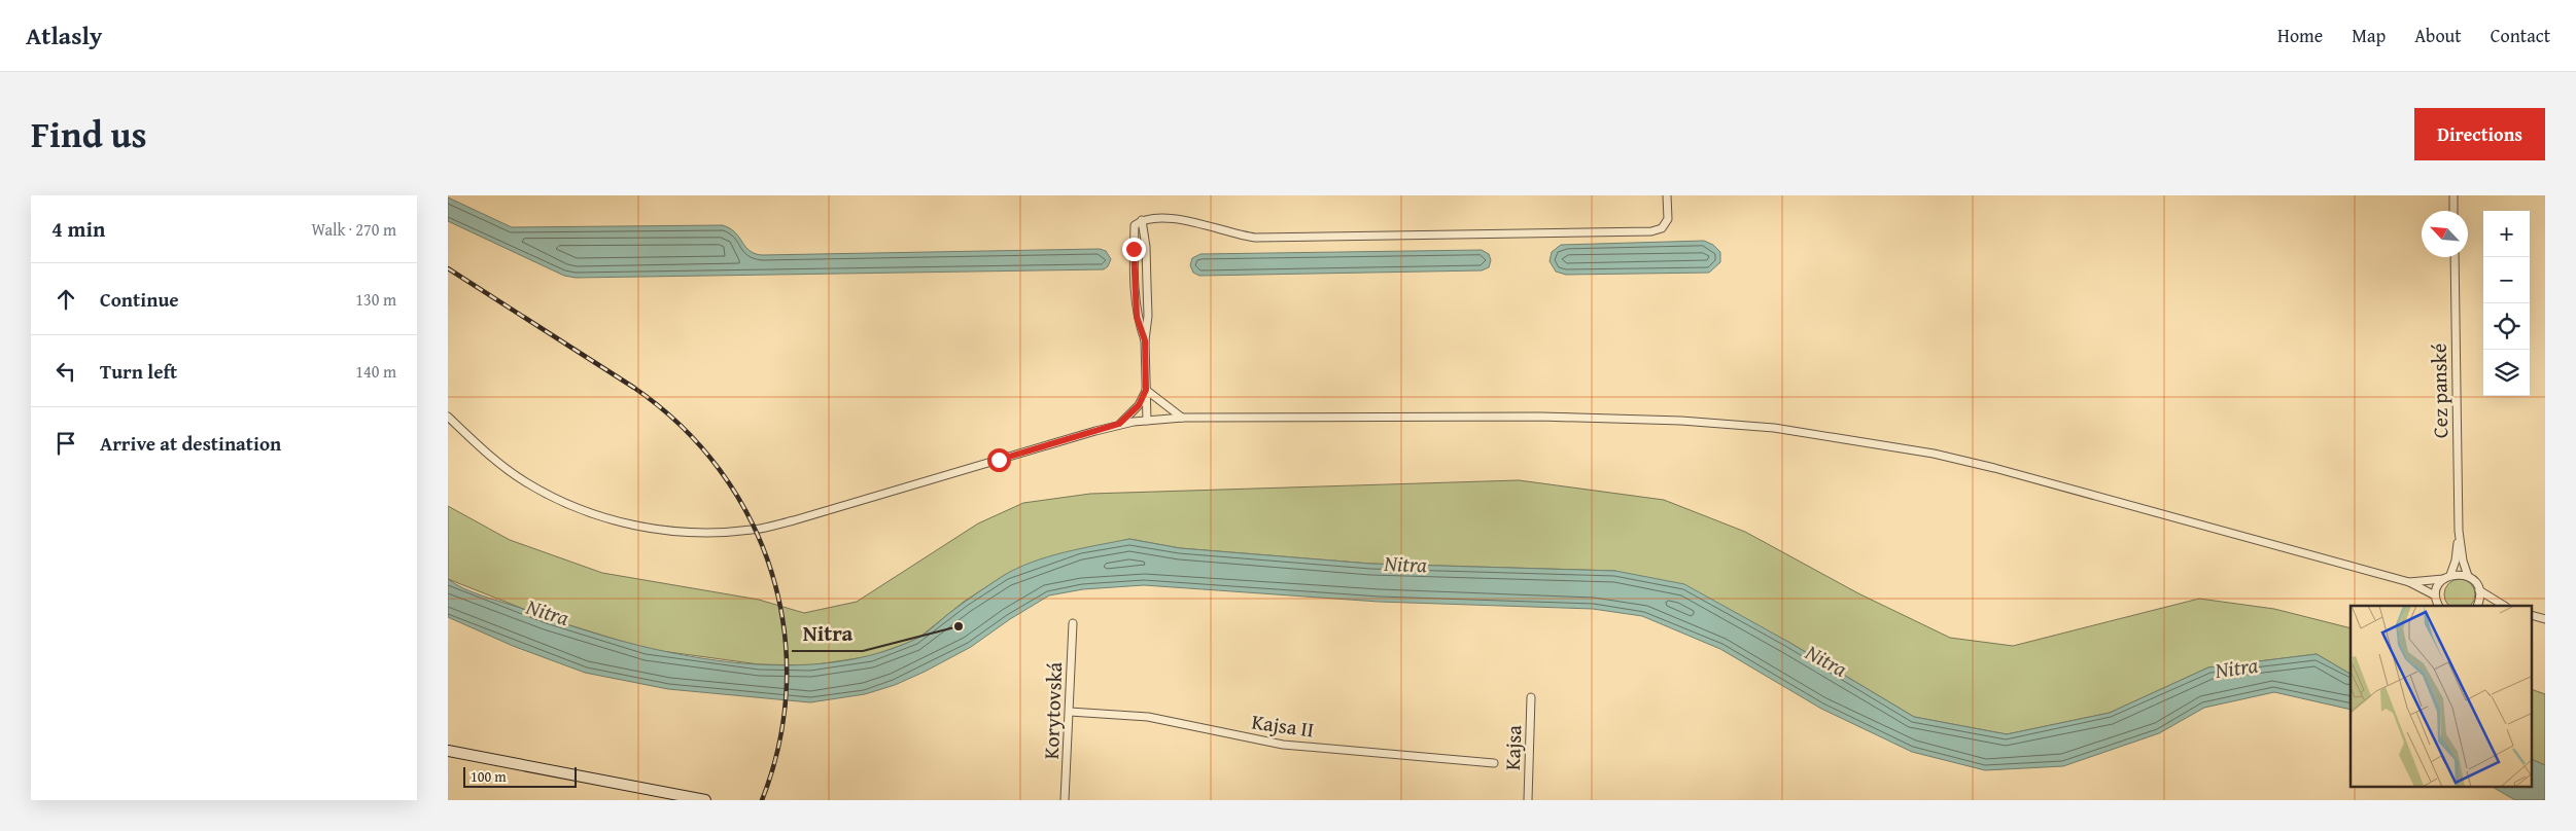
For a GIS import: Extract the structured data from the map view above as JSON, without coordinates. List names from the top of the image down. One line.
{"streets":{"street":["Cez panské","Korytovská","Kajsa II","Kajsa"]},"crossings":[["Korytovská","Kajsa II"]],"water":["Nitra"],"places":["Nitra"],"scale_bar":"100 m","north":"top left","page":{"header":"Atlasly","nav":["Home","Map","About","Contact"],"title":"Find us","buttons":"Directions","heading":["4 min","Walk · 270 m"],"map_buttons":["+","−"],"list":[["Continue","130 m"],["Turn left","140 m"],"Arrive at destination"],"scale":"100 m"}}
